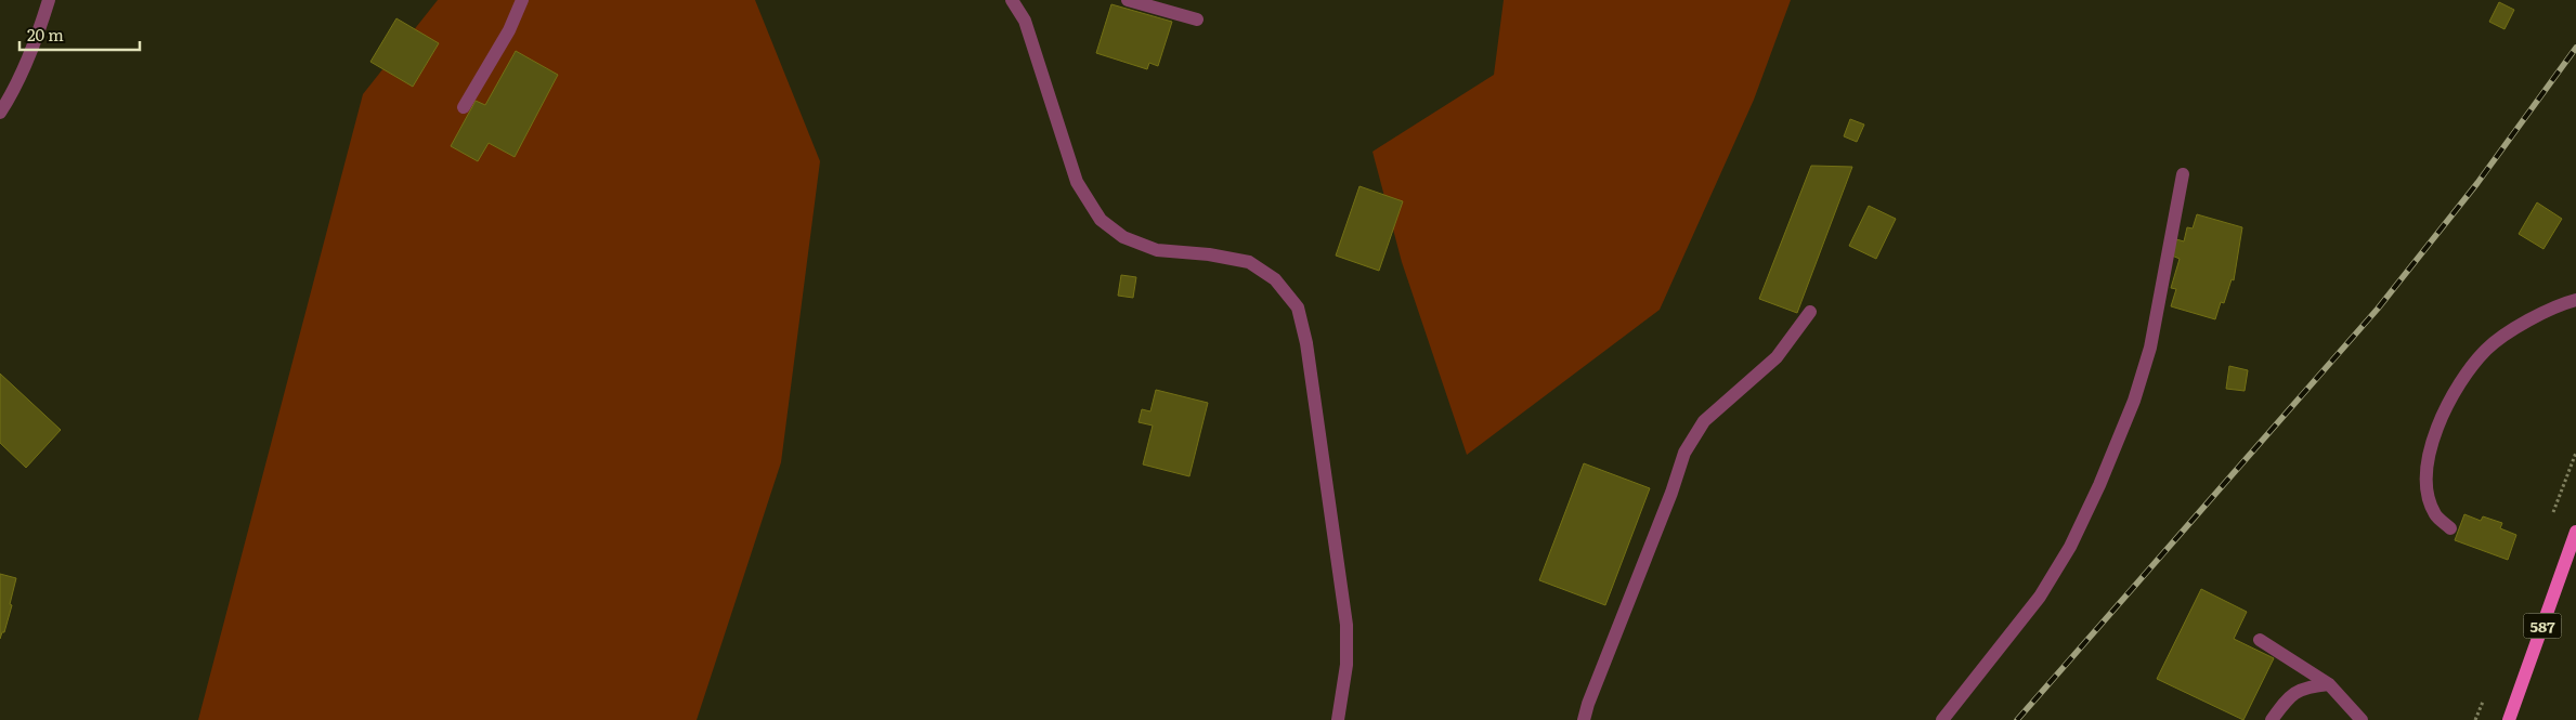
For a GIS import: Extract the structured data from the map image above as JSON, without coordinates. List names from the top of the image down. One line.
{"streets":{"main road":["587"]},"scale_bar":"20 m"}
